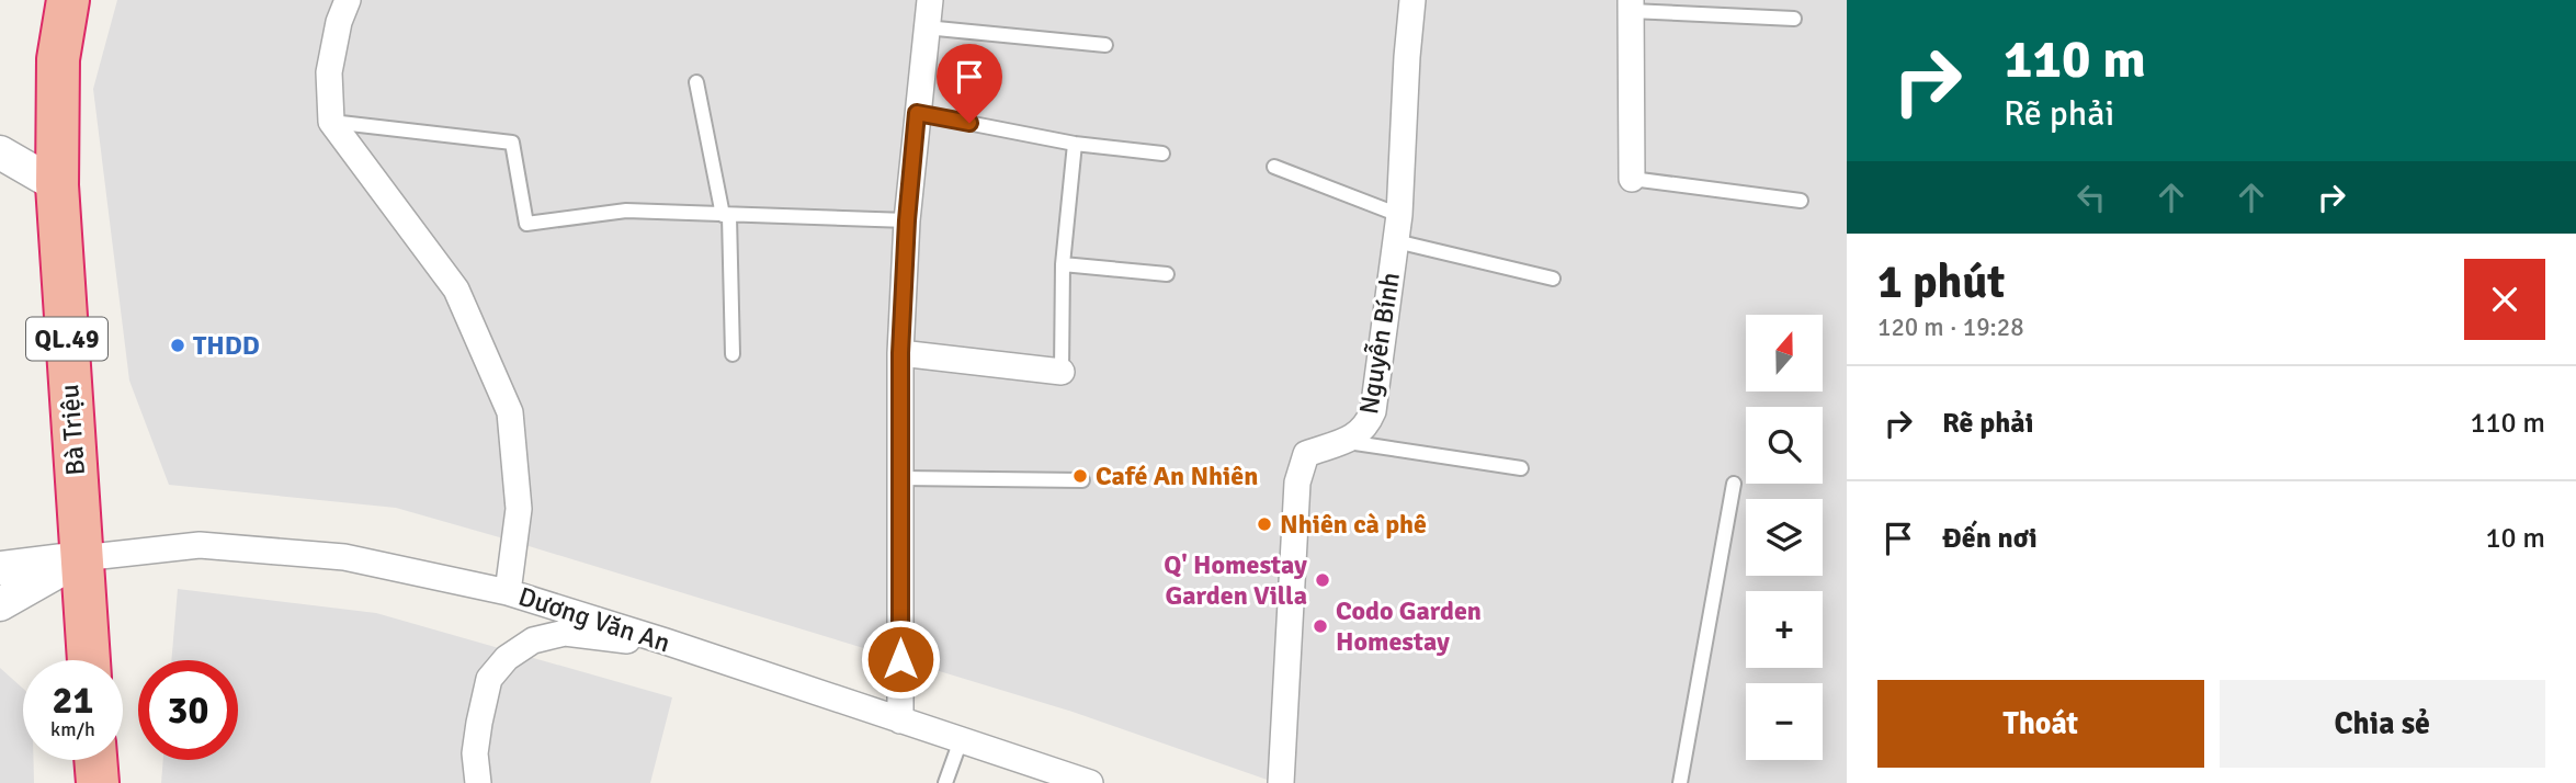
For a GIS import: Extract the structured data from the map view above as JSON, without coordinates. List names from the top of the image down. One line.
{"streets":{"highway":["QL.49","Bà Triệu"],"street":["Nguyễn Bính","Dương Văn An"]},"crossings":[["Bà Triệu","Dương Văn An"]],"places":["THDD","Café An Nhiên","Nhiên cà phê","Q' Homestay Garden Villa","Codo Garden Homestay"],"north":"top","page":{"turn":["110 m","Rẽ phải"],"heading":["1 phút","120 m · 19:28"],"map_buttons":["+","−"],"list":[{"name":"Rẽ phải","value":"110 m"},{"name":"Đến nơi","value":"10 m"}],"speed":"21 km/h","limit":"30","buttons":["Thoát","Chia sẻ"]}}
